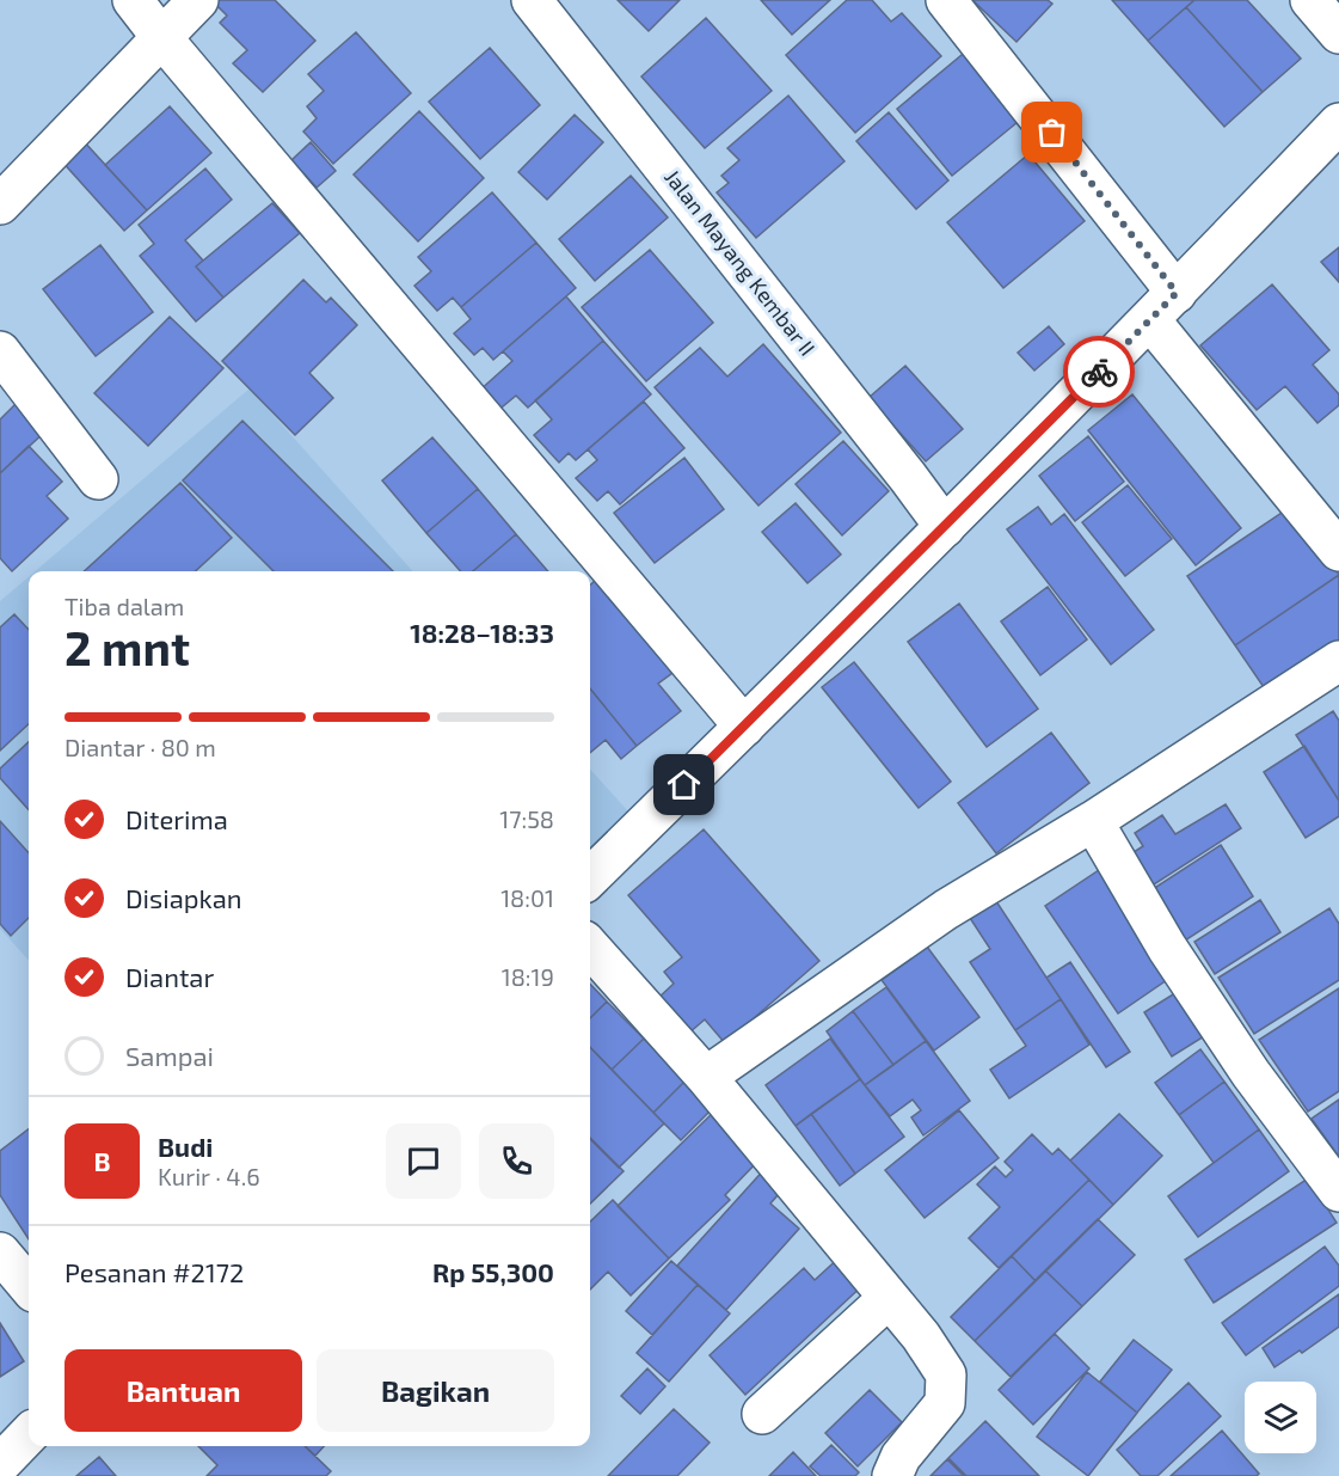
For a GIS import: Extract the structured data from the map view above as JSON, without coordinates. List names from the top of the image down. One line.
{"streets":{"street":["Jalan Mayang Kembar II"]},"page":{"heading":["2 mnt","Tiba dalam","18:28–18:33"],"panel":["Budi","Kurir · 4.6","Pesanan #2172","Rp 55,300"],"bar":"Diantar · 80 m","list":[["Diterima","17:58"],["Disiapkan","18:01"],["Diantar","18:19"],"Sampai"],"round":"B","buttons":["Bantuan","Bagikan"]}}
